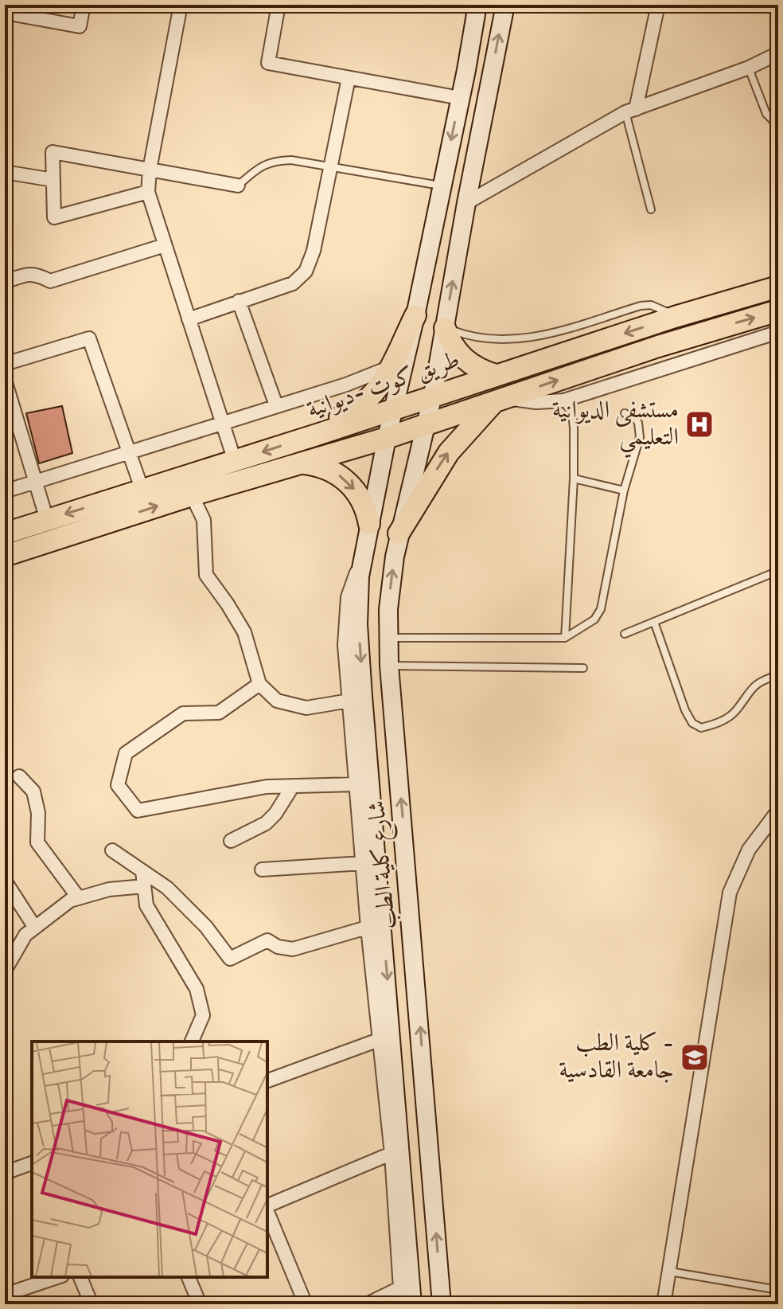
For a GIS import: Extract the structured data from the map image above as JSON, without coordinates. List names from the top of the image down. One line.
{"streets":{"main road":["طريق كوت -ديوانية","شارع كلية الطب"]},"crossings":[["طريق كوت -ديوانية","شارع كلية الطب"]],"places":{"hospital":["مستشفى الديوانية التعليمي"],"school or university":["كلية الطب - جامعة القادسية"]}}
